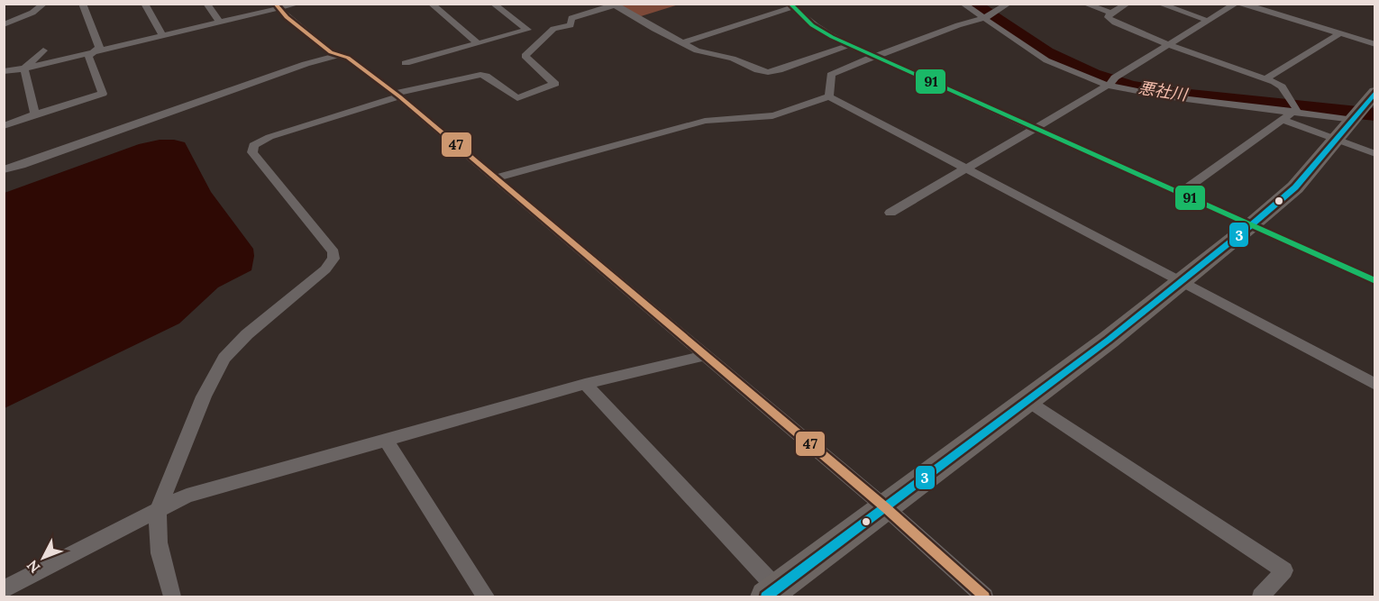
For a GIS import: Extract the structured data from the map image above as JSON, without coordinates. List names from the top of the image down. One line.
{"water":["悪社川"],"lines":["transit line 47","transit line 91","transit line 3"],"north":"bottom left"}
